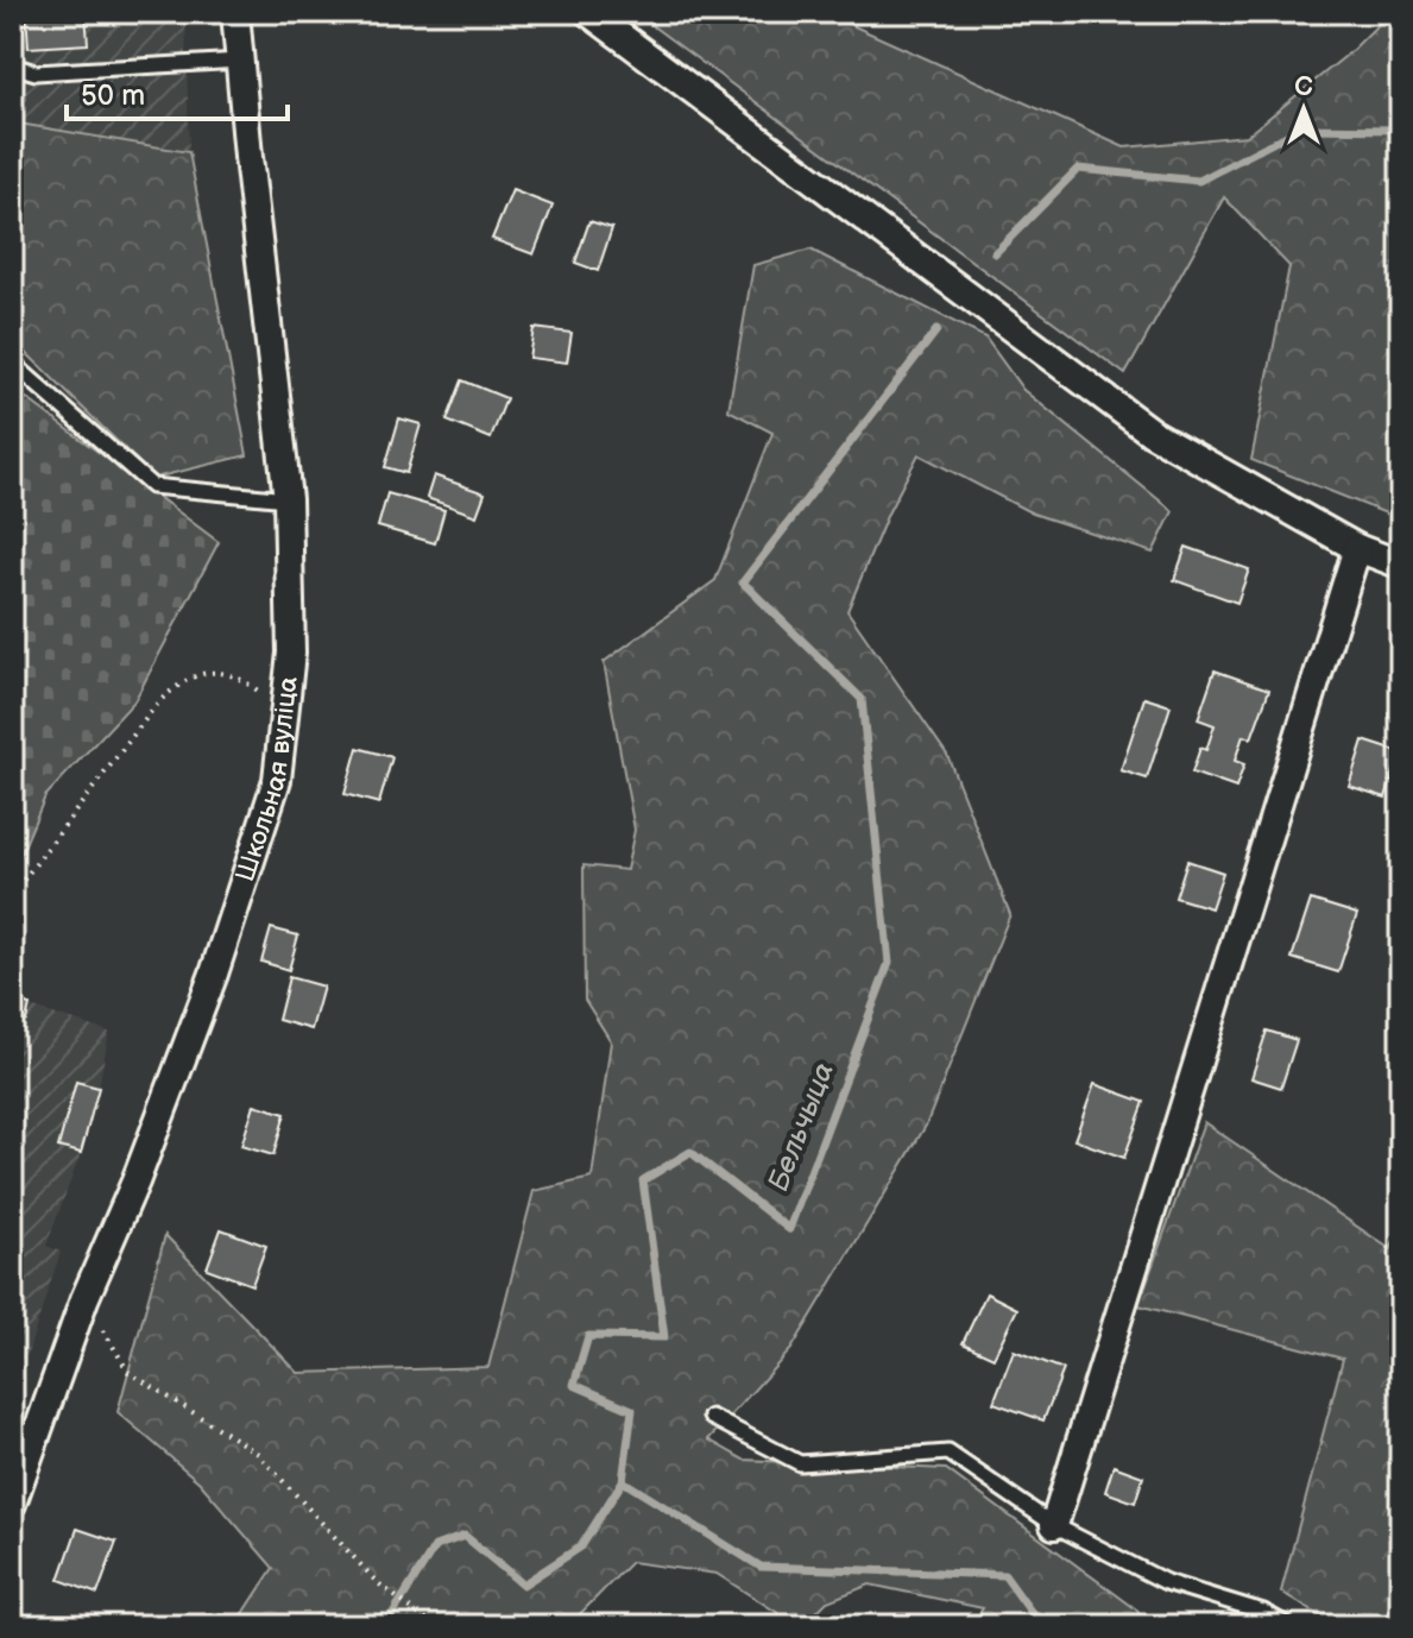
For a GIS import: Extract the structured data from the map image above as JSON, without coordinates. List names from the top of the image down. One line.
{"streets":{"street":["Школьная вуліца"]},"water":["Бельчыца"],"scale_bar":"50 m","north":"top"}
